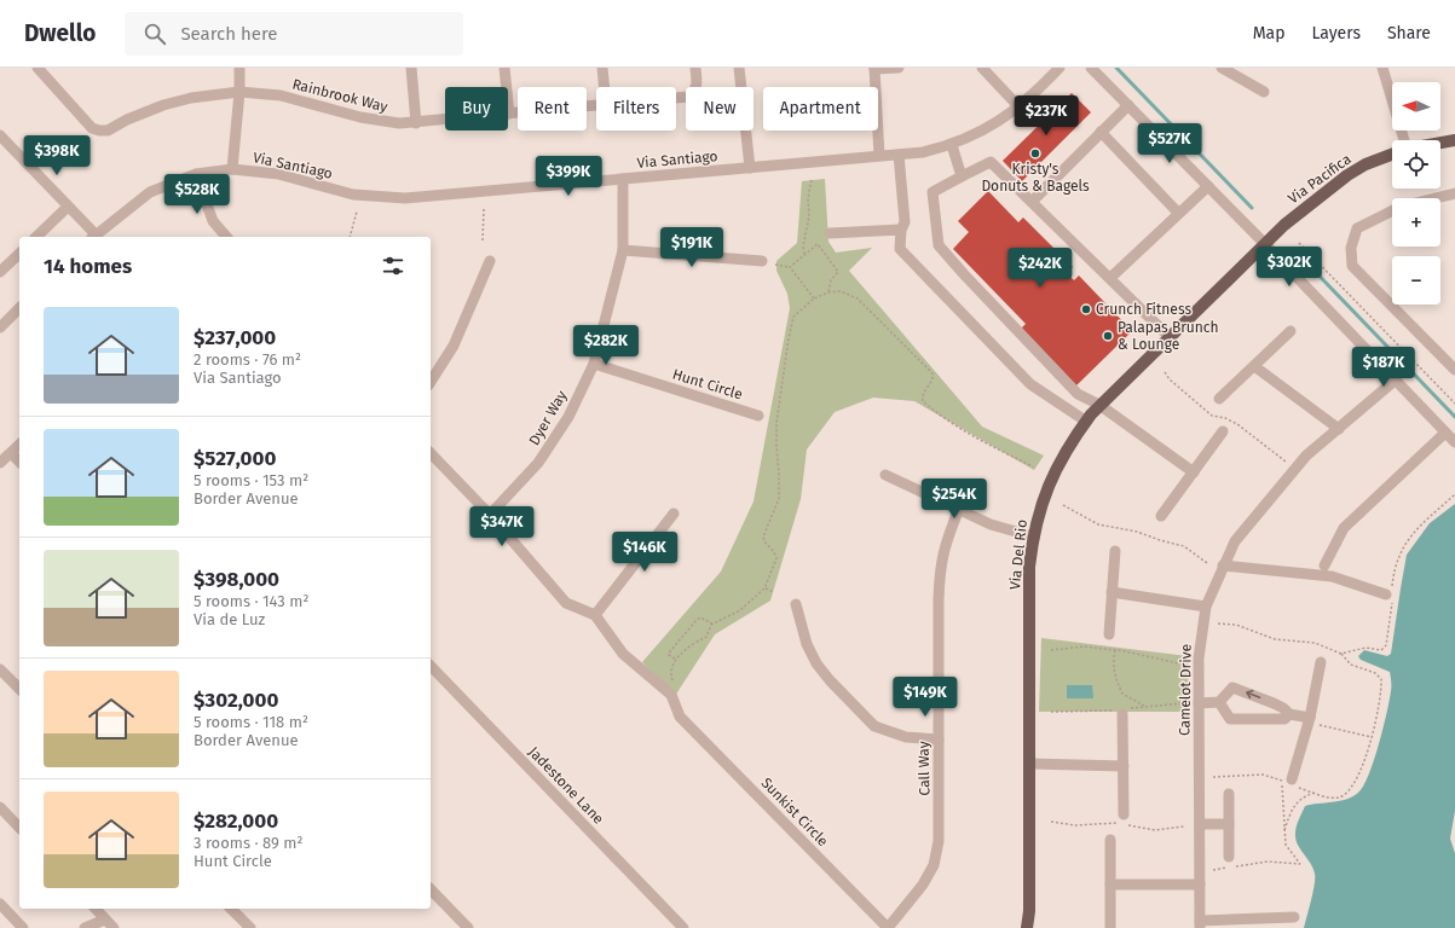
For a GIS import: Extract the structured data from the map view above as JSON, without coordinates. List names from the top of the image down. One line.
{"streets":{"main road":["Via Pacifica","Via Del Rio"],"street":["Rainbrook Way","Via Santiago","Hunt Circle","Dyer Way","Camelot Drive","Call Way","Jadestone Lane","Sunkist Circle"]},"crossings":[["Via Santiago","Dyer Way"],["Via Pacifica","Via Del Rio"],["Hunt Circle","Dyer Way"],["Call Way","Sunkist Circle"]],"places":["Kristy's Donuts & Bagels","Crunch Fitness","Palapas Brunch & Lounge"],"north":"left","page":{"header":"Dwello","search":"Search here","nav":["Map","Layers","Share"],"map_buttons":["+","−"],"chip":["Buy","Rent","Filters","New","Apartment"],"price":["$237K","$527K","$398K","$399K","$528K","$191K","$302K","$242K","$282K","$187K","$254K","$347K","$146K","$149K"],"heading":"14 homes","list":[{"name":"$237,000","note":"2 rooms · 76 m² · Via Santiago"},{"name":"$527,000","note":"5 rooms · 153 m² · Border Avenue"},{"name":"$398,000","note":"5 rooms · 143 m² · Via de Luz"},{"name":"$302,000","note":"5 rooms · 118 m² · Border Avenue"},{"name":"$282,000","note":"3 rooms · 89 m² · Hunt Circle"}]}}
